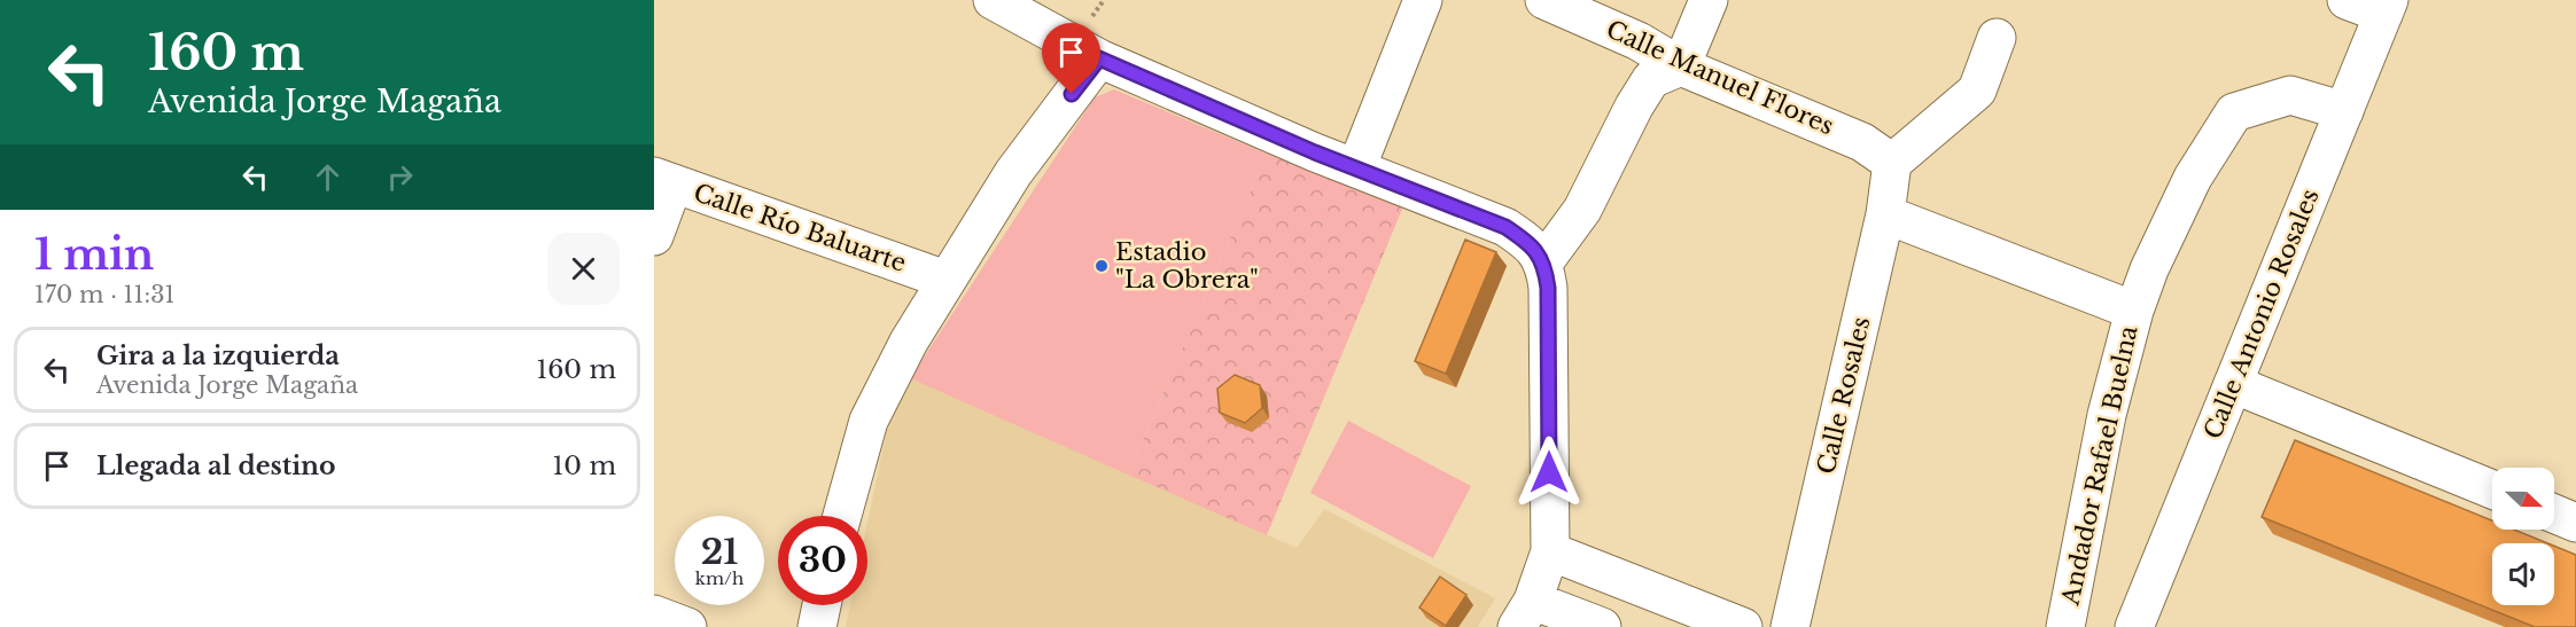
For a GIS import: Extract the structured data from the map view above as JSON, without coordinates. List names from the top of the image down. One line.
{"streets":{"street":["Calle Manuel Flores","Calle Río Baluarte","Calle Antonio Rosales","Calle Rosales","Andador Rafael Buelna"]},"crossings":[["Calle Manuel Flores","Calle Rosales"],["Calle Antonio Rosales","Andador Rafael Buelna"]],"places":["Estadio \"La Obrera\""],"north":"right","page":{"turn":["160 m","Avenida Jorge Magaña"],"heading":["1 min","170 m · 11:31"],"list":[{"name":"Gira a la izquierda","note":"Avenida Jorge Magaña","value":"160 m"},{"name":"Llegada al destino","value":"10 m"}],"speed":"21 km/h","limit":"30"}}
